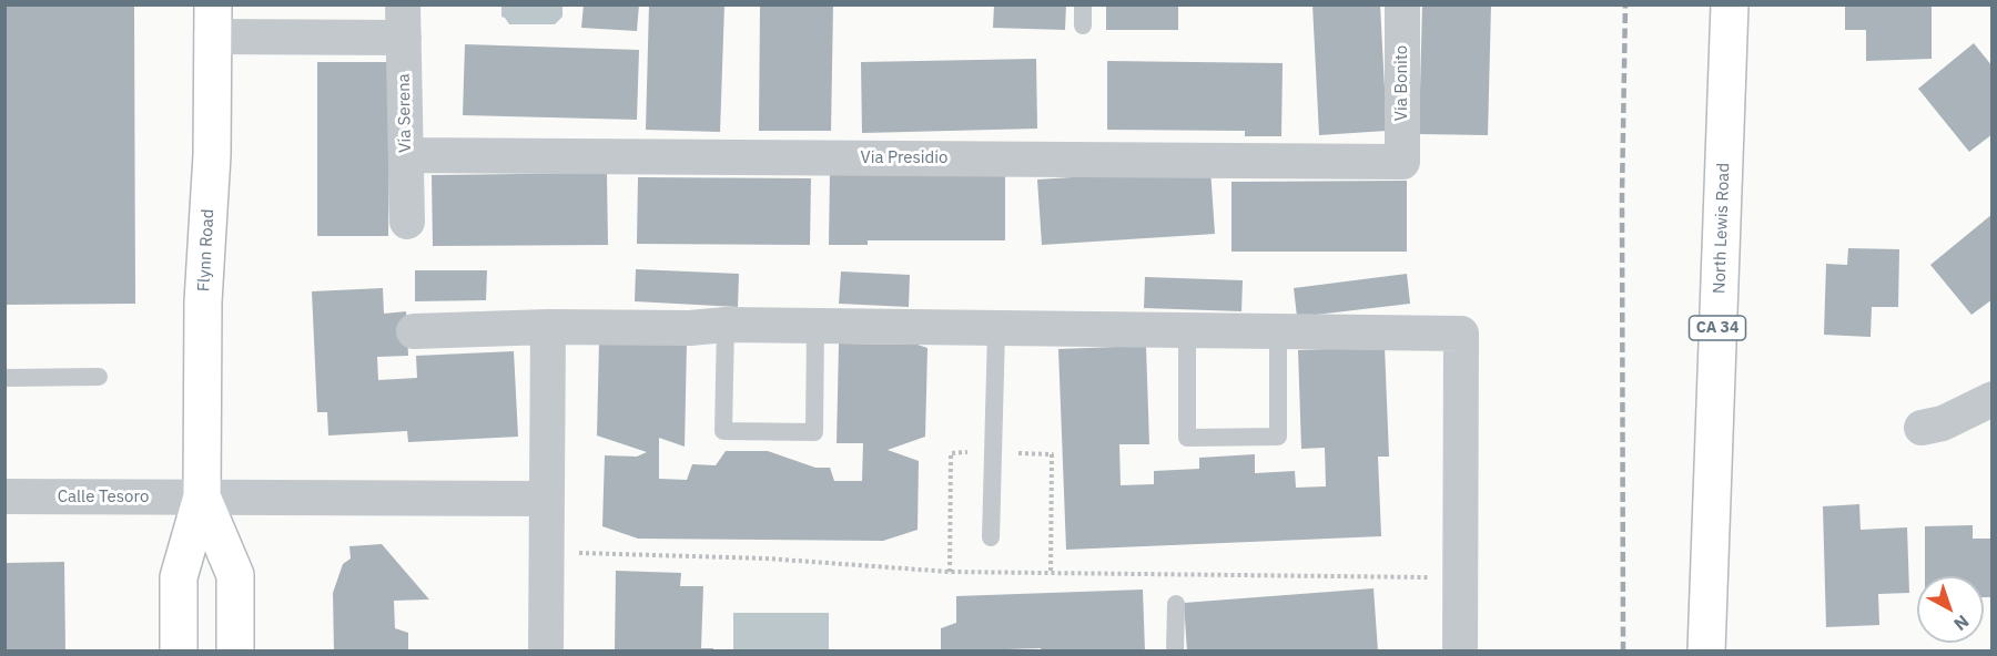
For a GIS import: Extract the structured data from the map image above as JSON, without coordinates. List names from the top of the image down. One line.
{"streets":{"main road":["North Lewis Road","Flynn Road","CA 34"],"street":["Via Bonito","Via Serena","Via Presidio","Calle Tesoro"]},"crossings":[["Via Bonito","Via Presidio"],["Via Serena","Via Presidio"],["Flynn Road","Calle Tesoro"]],"north":"bottom right"}
